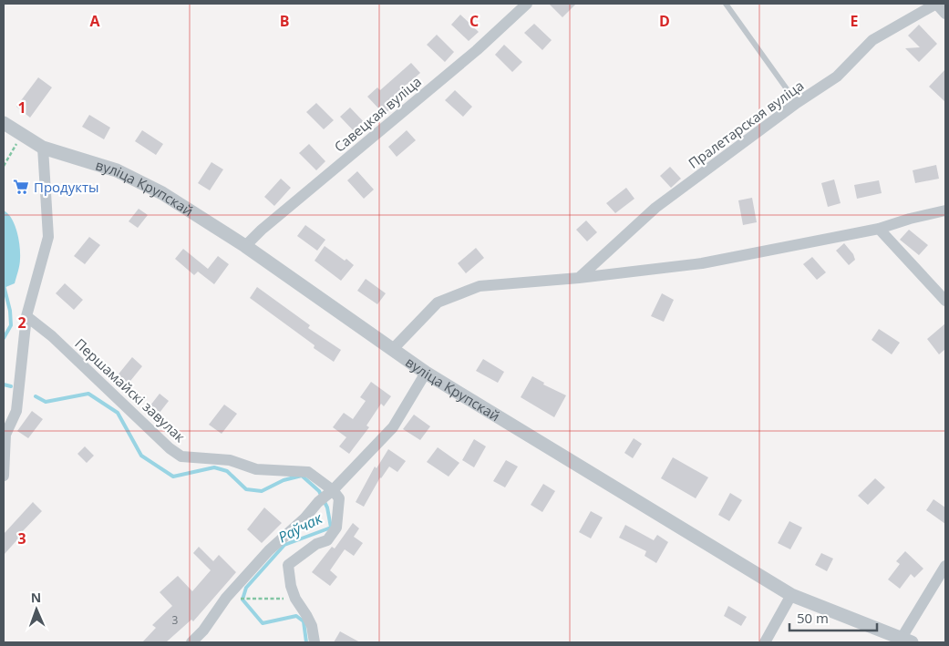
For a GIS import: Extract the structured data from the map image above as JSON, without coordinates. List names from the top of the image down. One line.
{"streets":{"street":["Савецкая вуліца","Пралетарская вуліца","вуліца Крупскай","Першамайскі завулак"]},"crossings":[["Савецкая вуліца","вуліца Крупскай"]],"water":["Раўчак"],"places":{"supermarket":["Продукты"]},"house_numbers":["3"],"scale_bar":"50 m","north":"top","grid":{"columns":["A","B","C","D","E"],"rows":["1","2","3"]}}
